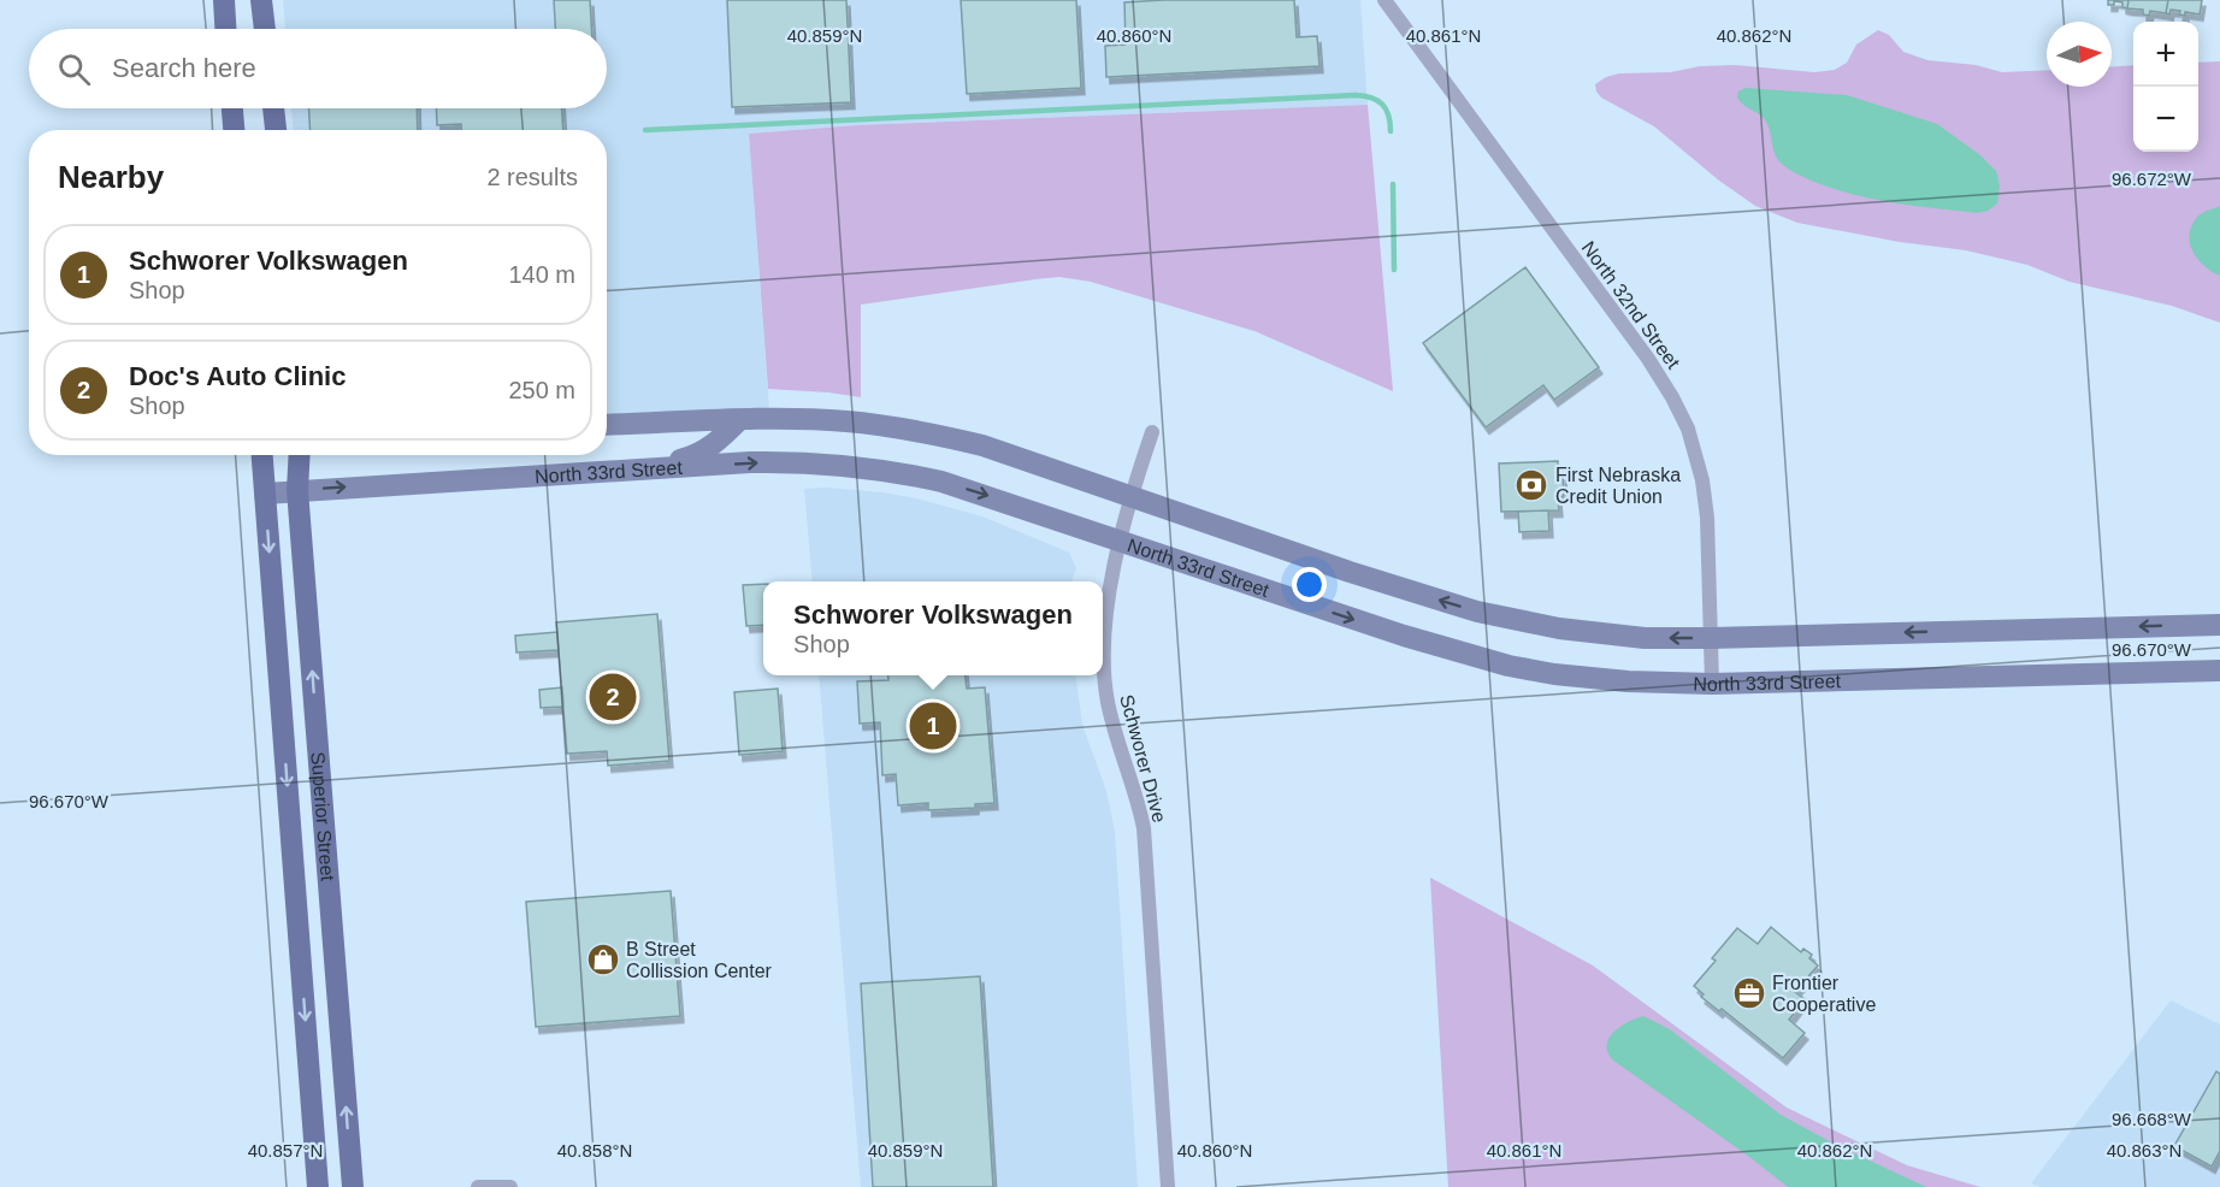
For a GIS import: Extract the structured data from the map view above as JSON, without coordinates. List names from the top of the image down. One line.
{"streets":{"main road":["North 33rd Street","Superior Street"],"street":["North 32nd Street","Schworer Drive"]},"crossings":[["North 32nd Street","North 33rd Street"],["North 33rd Street","Schworer Drive"],["North 33rd Street","Superior Street"]],"places":{"bank":["First Nebraska Credit Union"],"shop":["B Street Collission Center"],"office":["Frontier Cooperative"]},"north":"right","page":{"map_buttons":["+","−"],"search":"Search here","heading":["Nearby","2 results"],"list":[{"mark":"1","name":"Schworer Volkswagen","note":"Shop","value":"140 m"},{"mark":"2","name":"Doc's Auto Clinic","note":"Shop","value":"250 m"}],"popup":["Schworer Volkswagen","Shop"],"pins":["2","1"]},"coordinates":["40.859°N","40.860°N","40.861°N","40.862°N","96.672°W","96.670°W","96.668°W","40.857°N","40.858°N","40.863°N"]}
